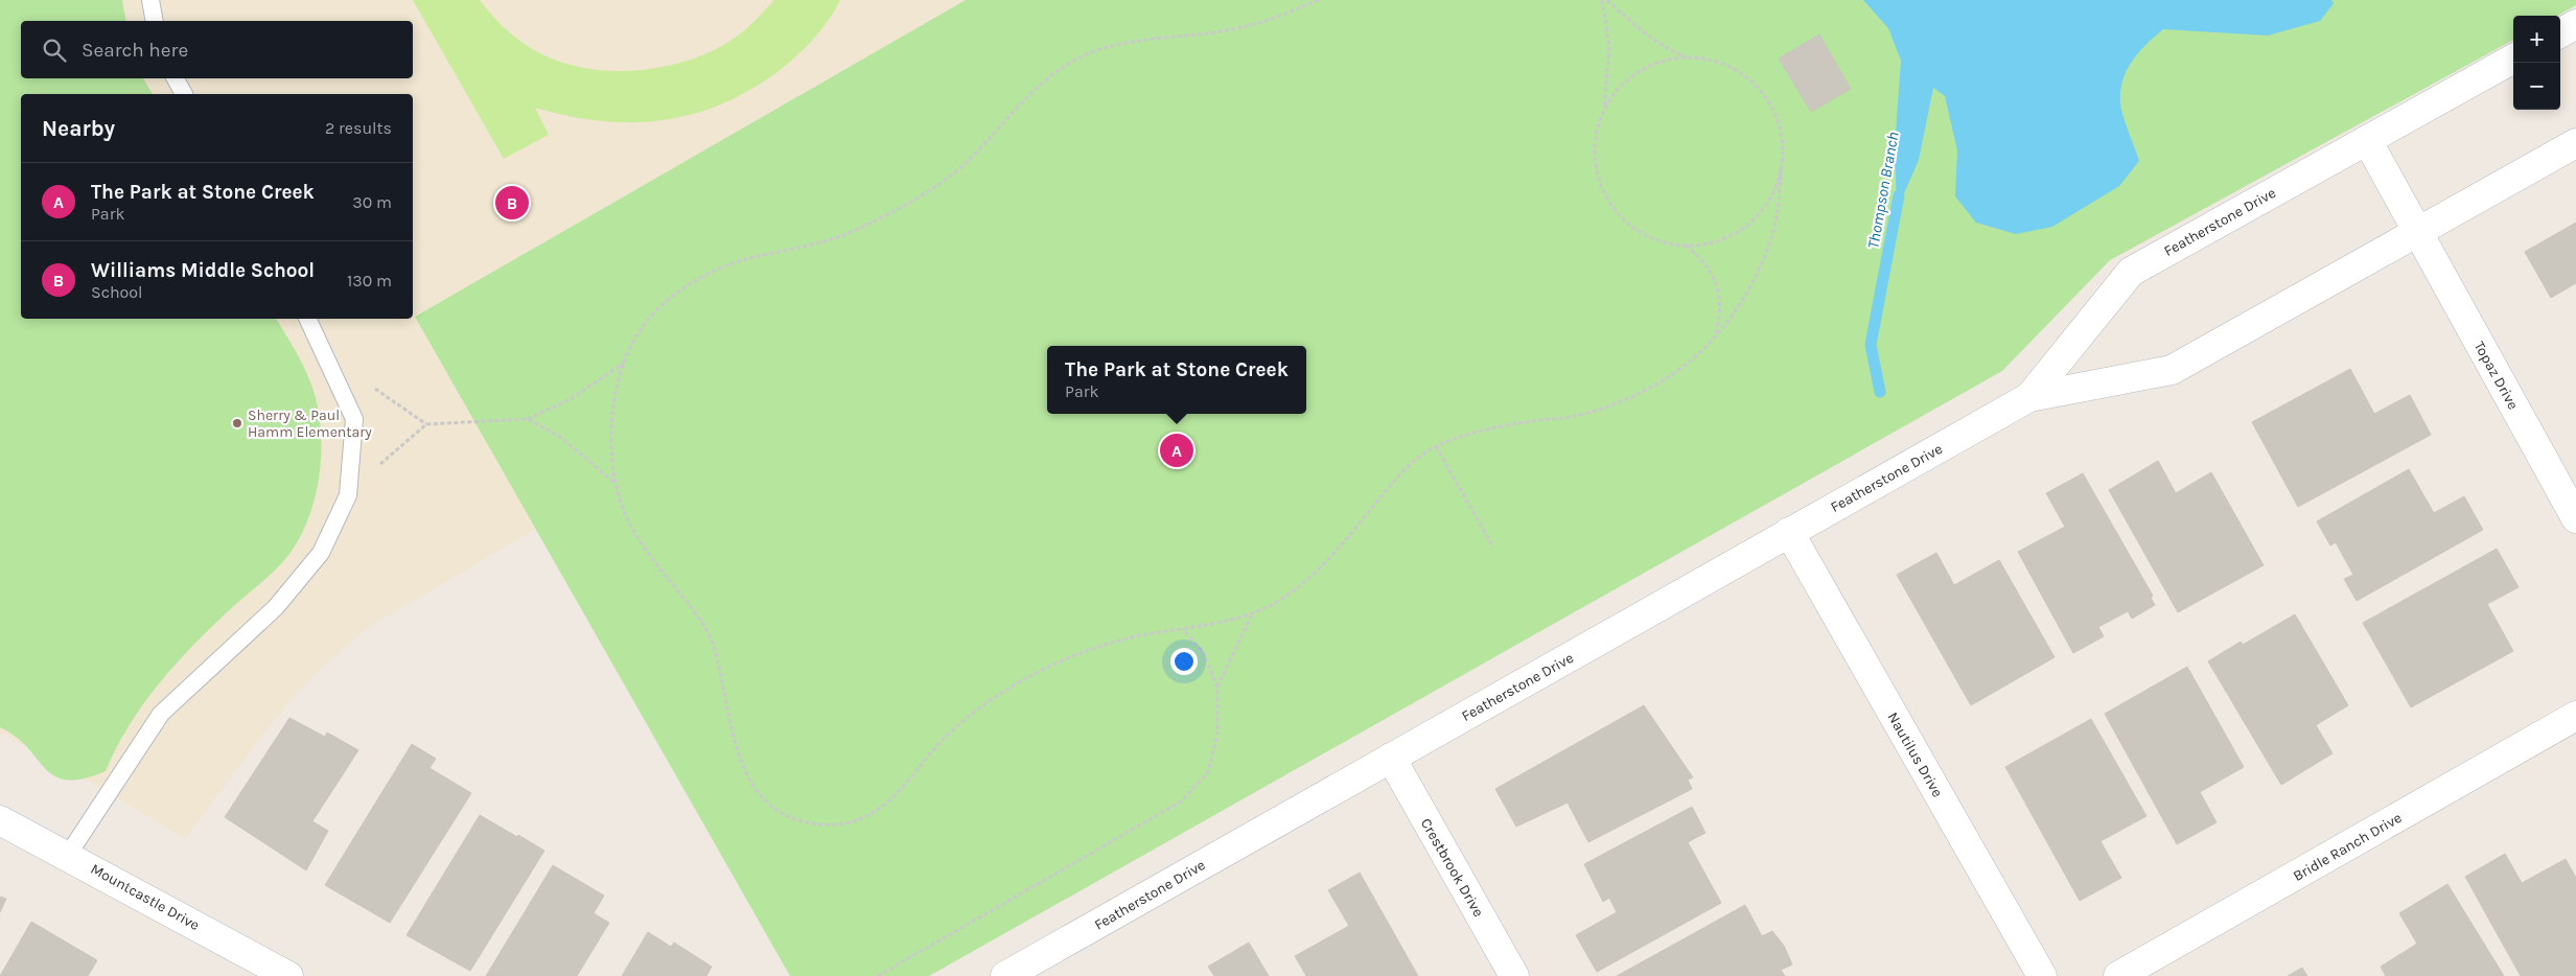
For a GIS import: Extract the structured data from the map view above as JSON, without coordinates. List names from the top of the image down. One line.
{"streets":{"street":["Featherstone Drive","Topaz Drive","Nautilus Drive","Bridle Ranch Drive","Crestbrook Drive","Mountcastle Drive"]},"crossings":[["Featherstone Drive","Topaz Drive"],["Featherstone Drive","Nautilus Drive"],["Featherstone Drive","Crestbrook Drive"]],"water":["Thompson Branch"],"places":["Sherry & Paul Hamm Elementary"],"page":{"map_buttons":["+","−"],"search":"Search here","heading":["Nearby","2 results"],"list":[{"mark":"A","name":"The Park at Stone Creek","note":"Park","value":"30 m"},{"mark":"B","name":"Williams Middle School","note":"School","value":"130 m"}],"pins":["B","A"],"popup":["The Park at Stone Creek","Park"]}}
